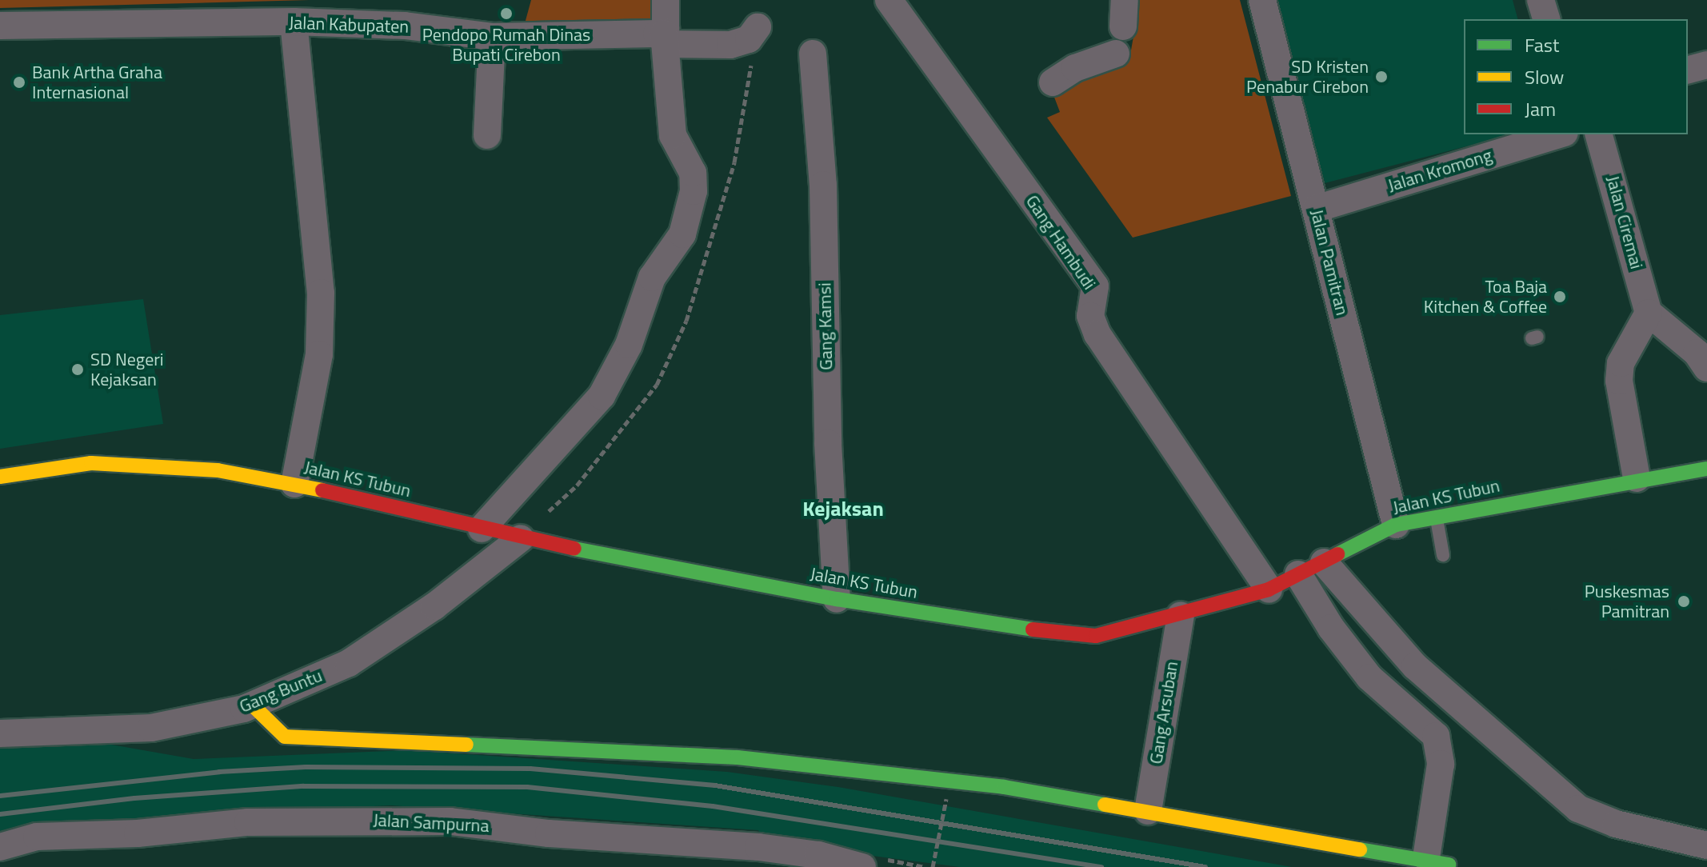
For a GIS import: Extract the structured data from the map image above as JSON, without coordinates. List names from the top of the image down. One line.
{"streets":{"street":["Jalan Kabupaten","Jalan Kromong","Jalan Ciremai","Gang Hambudi","Jalan Pamitran","Gang Kamsi","Jalan KS Tubun","Gang Buntu","Gang Arsuban","Jalan Sampurna"]},"crossings":[["Jalan Kromong","Jalan Pamitran"],["Gang Hambudi","Jalan KS Tubun"],["Jalan Pamitran","Jalan KS Tubun"],["Gang Kamsi","Jalan KS Tubun"],["Jalan KS Tubun","Gang Buntu"],["Jalan KS Tubun","Gang Arsuban"]],"districts":["Kejaksan"],"places":["Pendopo Rumah Dinas Bupati Cirebon","SD Kristen Penabur Cirebon","Bank Artha Graha Internasional","Toa Baja Kitchen & Coffee","SD Negeri Kejaksan","Puskesmas Pamitran"],"legend":["Fast","Slow","Jam"]}
